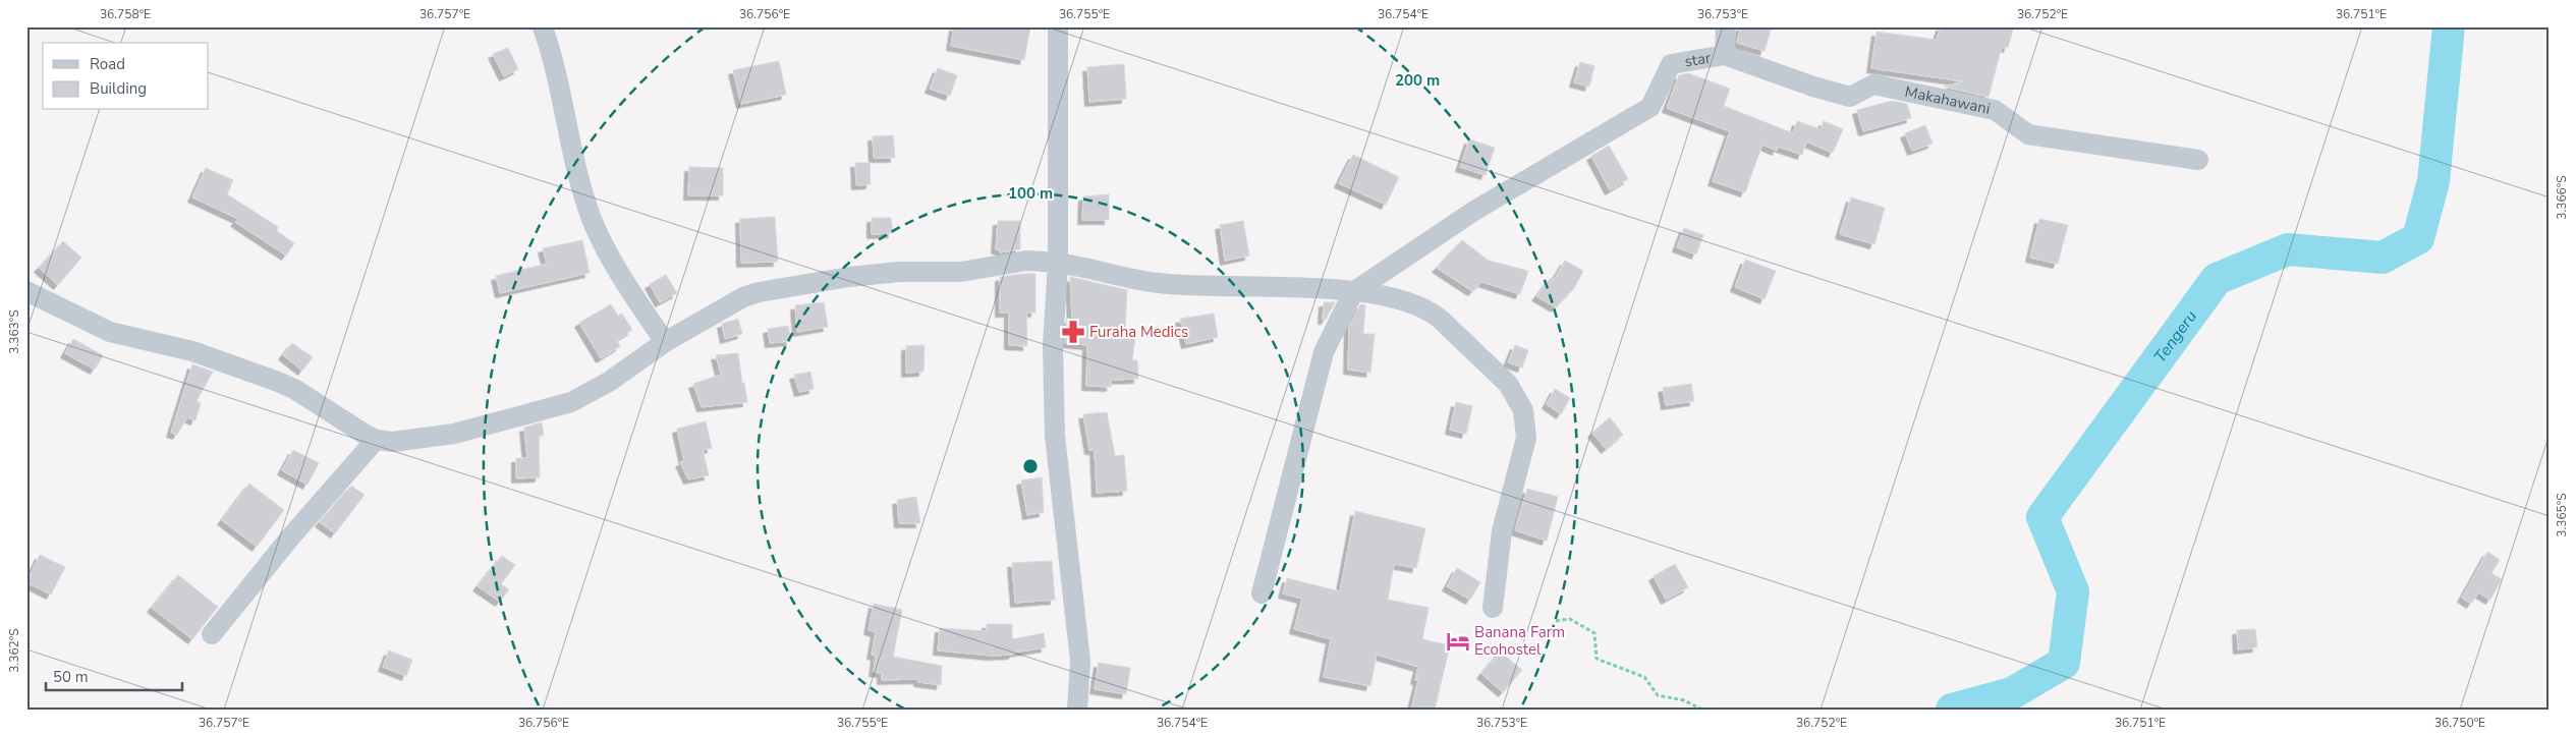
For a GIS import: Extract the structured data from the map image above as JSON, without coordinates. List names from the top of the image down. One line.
{"streets":{"street":["star","Makahawani"]},"crossings":[["star","Makahawani"]],"water":["Tengeru"],"places":{"pharmacy":["Furaha Medics"],"hotel":["Banana Farm Ecohostel"]},"legend":["Road","Building"],"scale_bar":"50 m","coordinates":["36.758°E","36.757°E","36.756°E","36.755°E","36.754°E","36.753°E","36.752°E","36.751°E","3.366°S","3.363°S","3.365°S","3.362°S","36.750°E"],"rings":["200 m","100 m"]}
